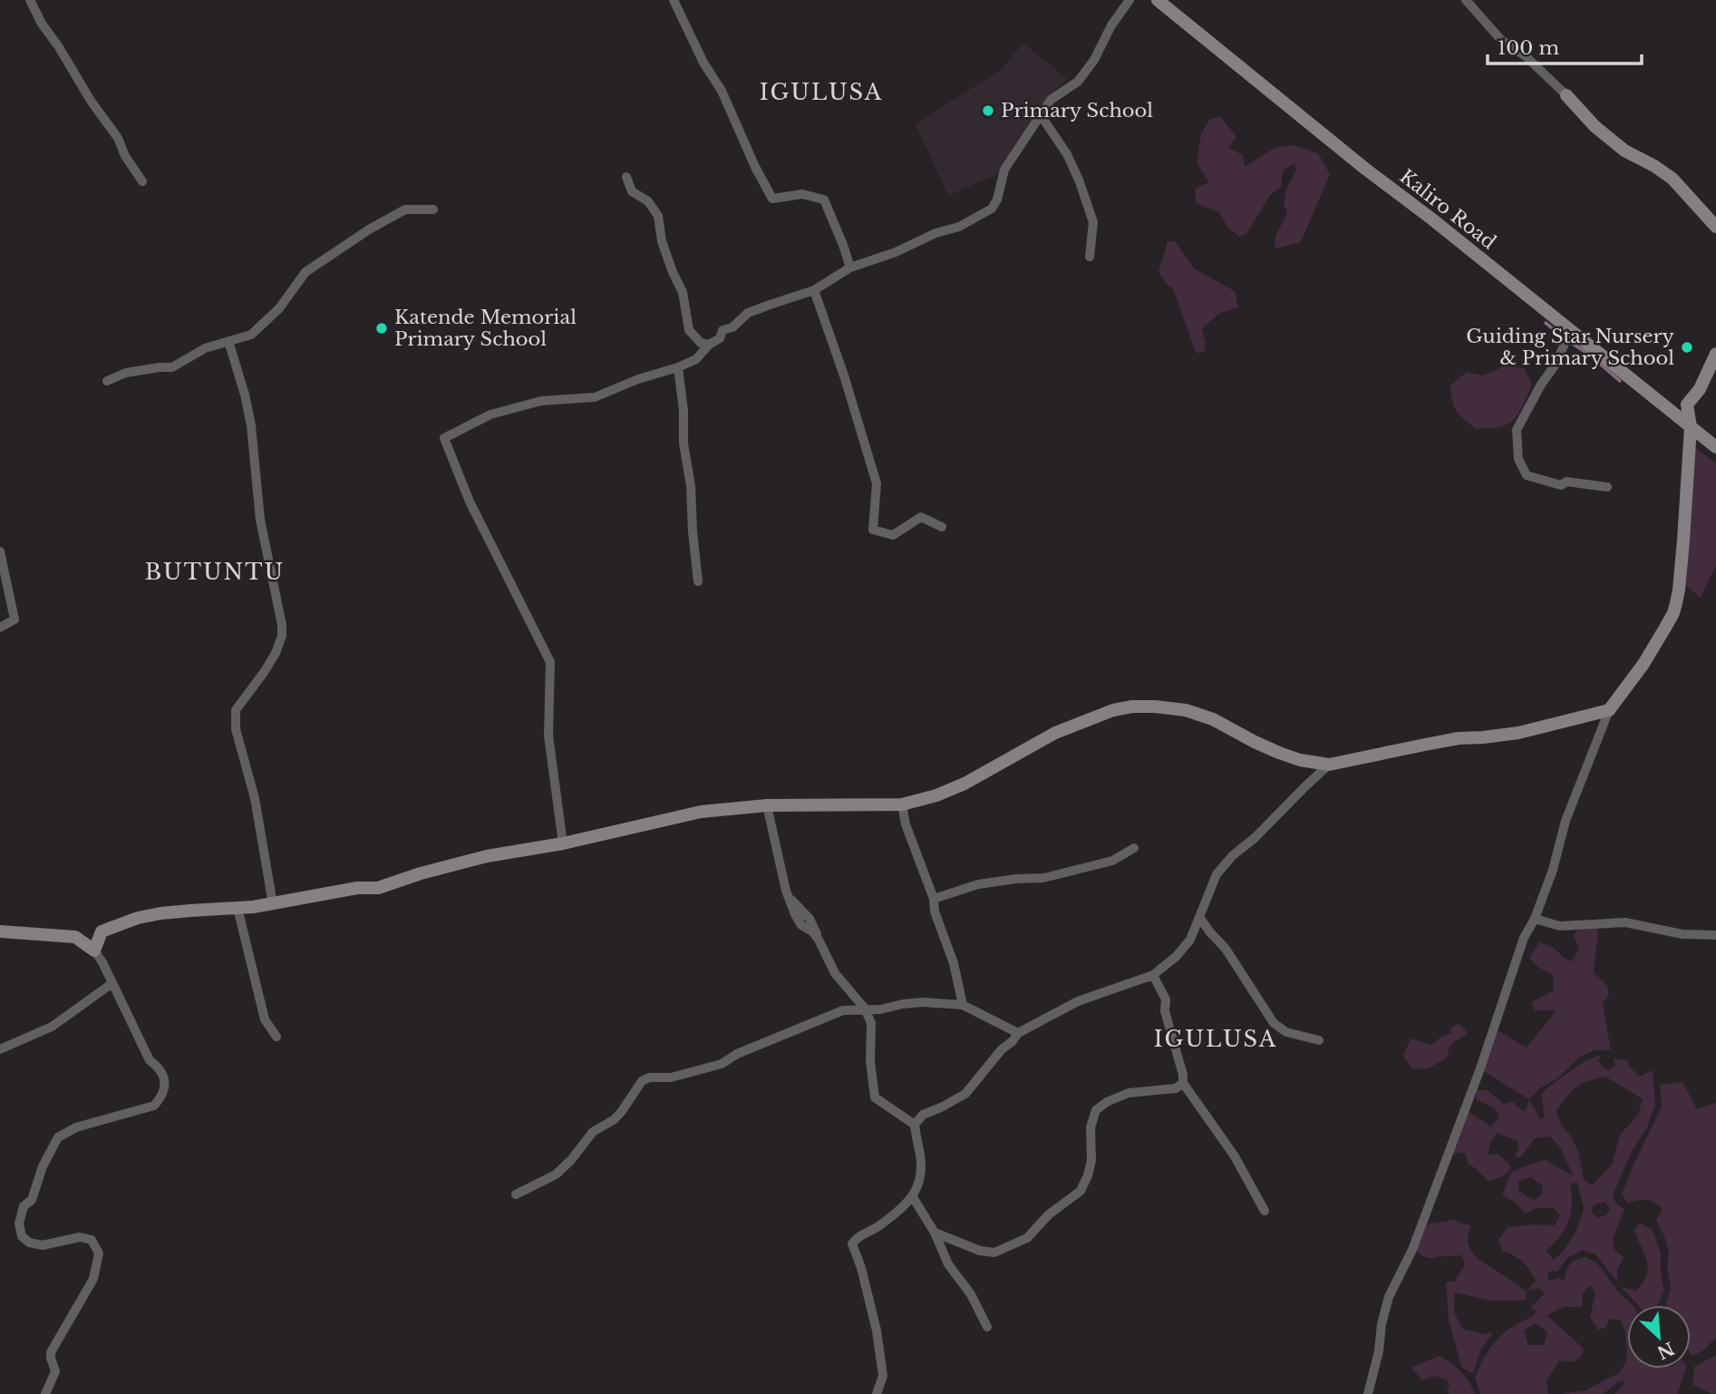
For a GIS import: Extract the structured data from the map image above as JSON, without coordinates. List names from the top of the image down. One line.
{"streets":{"street":["Kaliro Road"]},"districts":["IGULUSA","BUTUNTU","IGULUSA"],"places":["Primary School","Katende Memorial Primary School","Guiding Star Nursery & Primary School"],"scale_bar":"100 m","north":"bottom right"}
